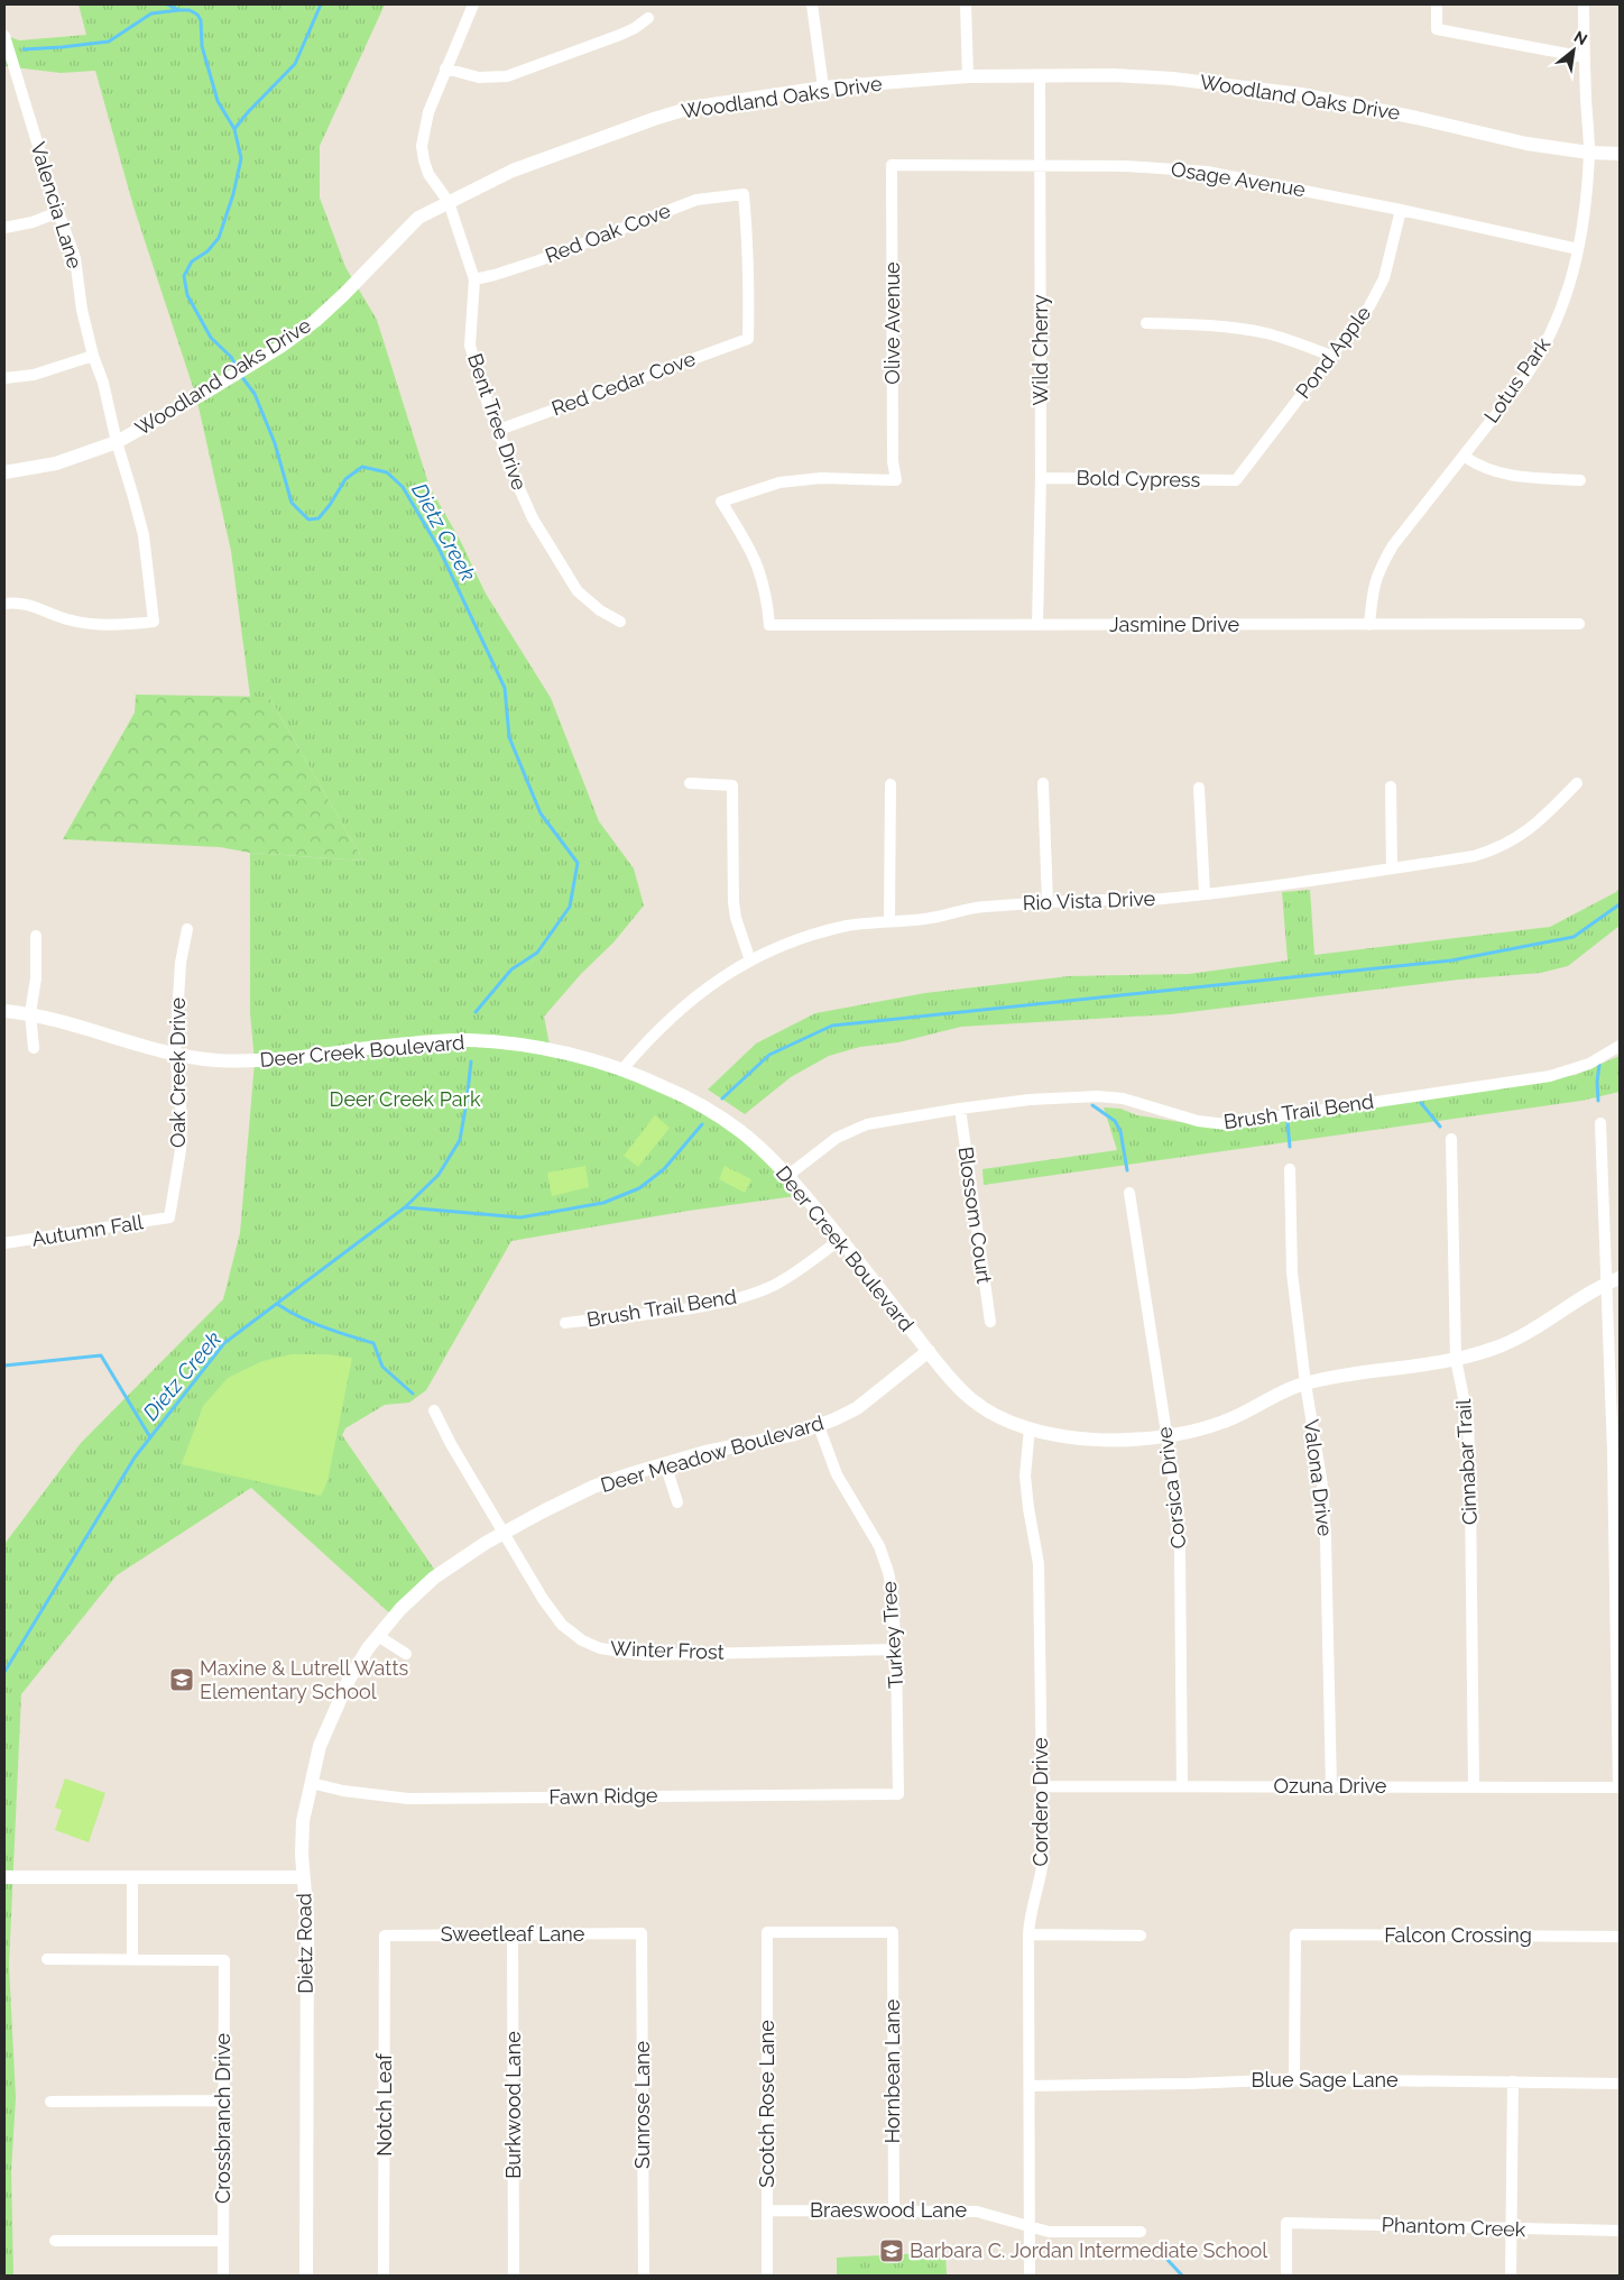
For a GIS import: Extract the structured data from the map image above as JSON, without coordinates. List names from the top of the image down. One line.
{"streets":{"street":["Woodland Oaks Drive","Osage Avenue","Valencia Lane","Red Oak Cove","Olive Avenue","Wild Cherry","Pond Apple","Lotus Park","Red Cedar Cove","Bent Tree Drive","Bold Cypress","Jasmine Drive","Rio Vista Drive","Deer Creek Boulevard","Oak Creek Drive","Brush Trail Bend","Blossom Court","Autumn Fall","Deer Meadow Boulevard","Cinnabar Trail","Valona Drive","Corsica Drive","Turkey Tree","Winter Frost","Ozuna Drive","Fawn Ridge","Cordero Drive","Sweetleaf Lane","Falcon Crossing","Dietz Road","Hornbean Lane","Blue Sage Lane","Scotch Rose Lane","Notch Leaf","Burkwood Lane","Sunrose Lane","Crossbranch Drive","Braeswood Lane","Phantom Creek"]},"crossings":[["Woodland Oaks Drive","Valencia Lane"],["Woodland Oaks Drive","Wild Cherry"],["Woodland Oaks Drive","Lotus Park"],["Woodland Oaks Drive","Bent Tree Drive"],["Osage Avenue","Olive Avenue"],["Osage Avenue","Wild Cherry"],["Osage Avenue","Pond Apple"],["Osage Avenue","Lotus Park"],["Red Oak Cove","Red Cedar Cove"],["Red Oak Cove","Bent Tree Drive"],["Olive Avenue","Jasmine Drive"],["Wild Cherry","Bold Cypress"],["Wild Cherry","Jasmine Drive"],["Pond Apple","Bold Cypress"],["Lotus Park","Jasmine Drive"],["Red Cedar Cove","Bent Tree Drive"],["Rio Vista Drive","Deer Creek Boulevard"],["Deer Creek Boulevard","Oak Creek Drive"],["Deer Creek Boulevard","Brush Trail Bend"],["Deer Creek Boulevard","Deer Meadow Boulevard"],["Deer Creek Boulevard","Cinnabar Trail"],["Deer Creek Boulevard","Valona Drive"],["Deer Creek Boulevard","Corsica Drive"],["Deer Creek Boulevard","Cordero Drive"],["Oak Creek Drive","Autumn Fall"],["Brush Trail Bend","Blossom Court"],["Deer Meadow Boulevard","Turkey Tree"],["Deer Meadow Boulevard","Winter Frost"],["Deer Meadow Boulevard","Fawn Ridge"],["Deer Meadow Boulevard","Dietz Road"],["Cinnabar Trail","Ozuna Drive"],["Valona Drive","Ozuna Drive"],["Corsica Drive","Ozuna Drive"],["Turkey Tree","Winter Frost"],["Turkey Tree","Fawn Ridge"],["Ozuna Drive","Cordero Drive"],["Cordero Drive","Blue Sage Lane"],["Cordero Drive","Braeswood Lane"],["Sweetleaf Lane","Notch Leaf"],["Sweetleaf Lane","Burkwood Lane"],["Sweetleaf Lane","Sunrose Lane"],["Falcon Crossing","Blue Sage Lane"],["Hornbean Lane","Scotch Rose Lane"],["Hornbean Lane","Braeswood Lane"],["Scotch Rose Lane","Braeswood Lane"]],"water":["Dietz Creek"],"parks":["Deer Creek Park"],"places":{"school or university":["Maxine & Lutrell Watts Elementary School","Barbara C. Jordan Intermediate School"]},"north":"top right"}
